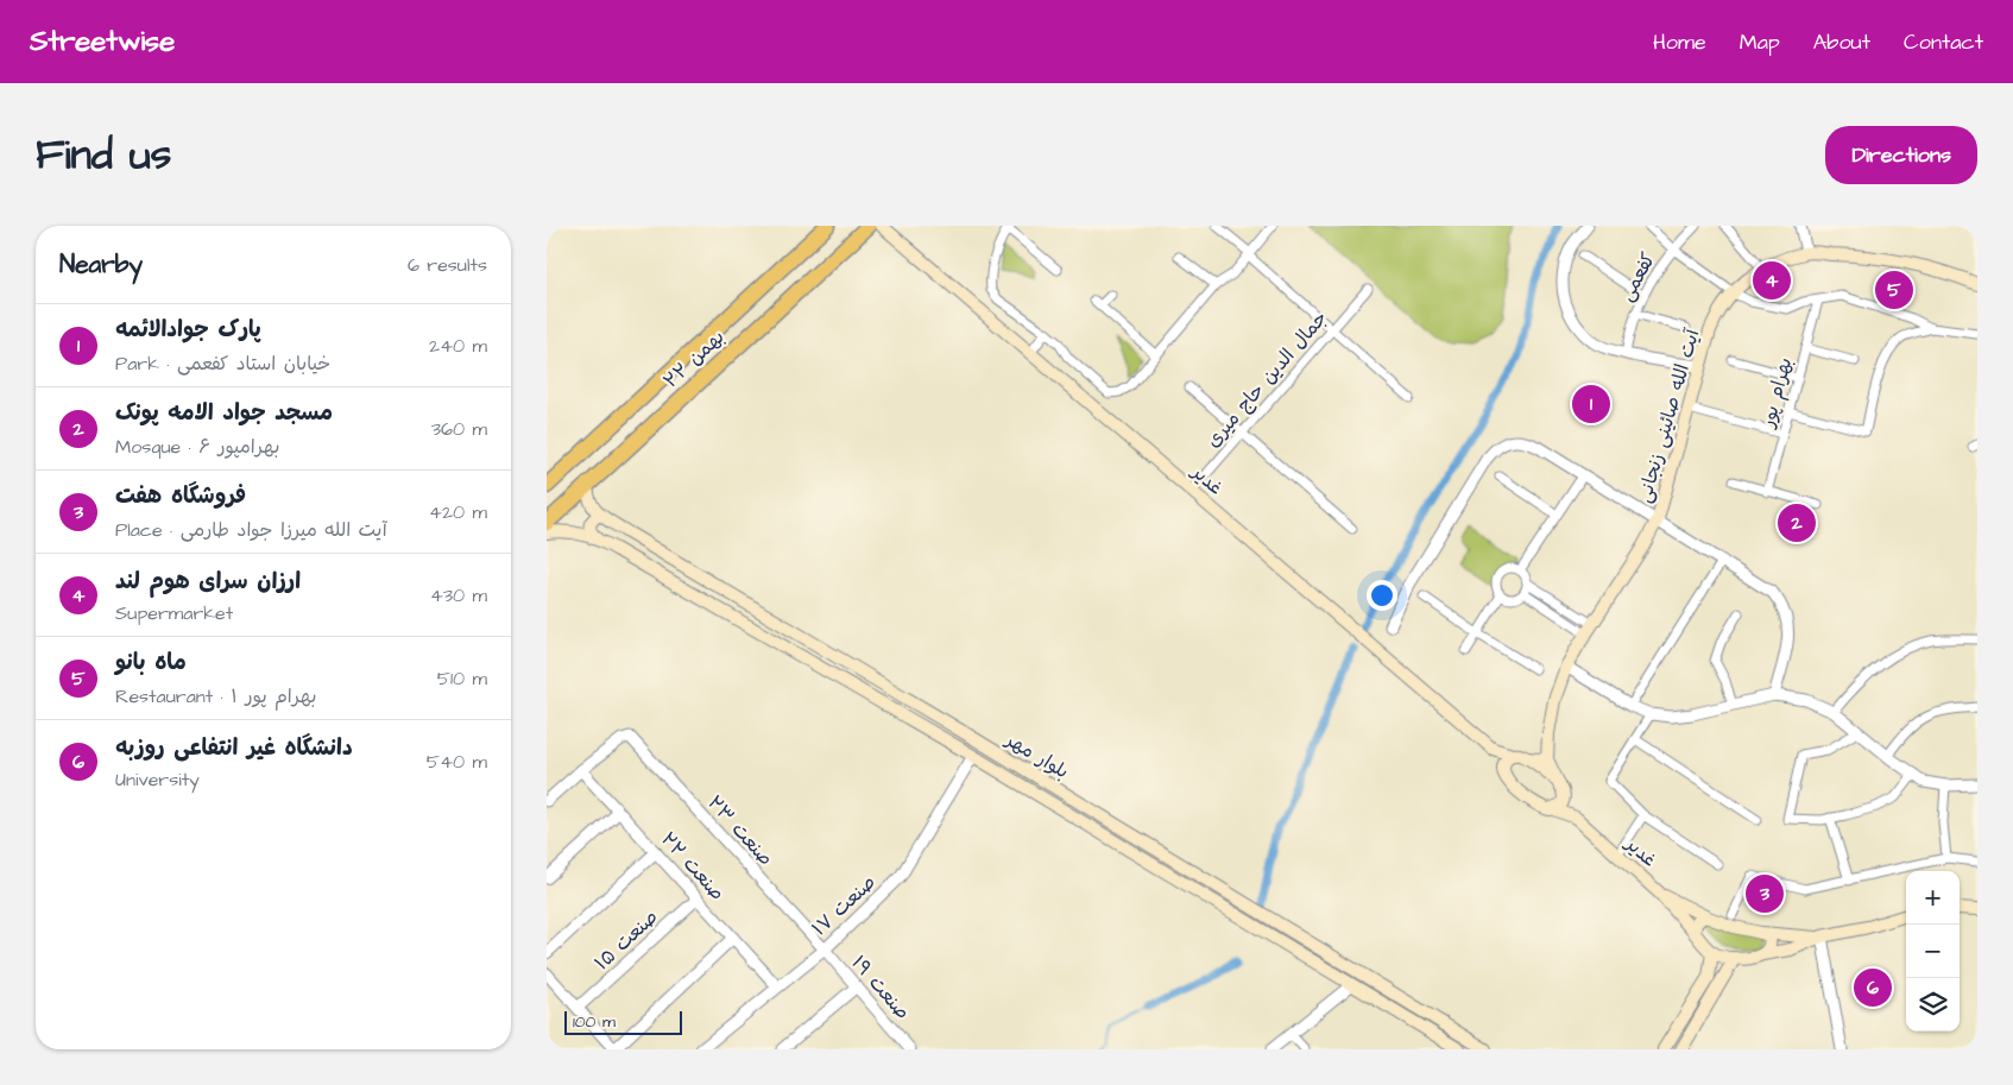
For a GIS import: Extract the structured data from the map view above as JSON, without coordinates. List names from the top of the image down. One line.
{"streets":{"highway":["۲۲ بهمن"],"main road":["آیت الله صائینی زنجانی","غدیر","بلوار مهر"],"street":["کفعمی","جمال الدین حاج میری","بهرام پور","صنعت ۲۳","صنعت ۲۲","صنعت ۱۷","صنعت ۱۵","صنعت ۱۹"]},"crossings":[["جمال الدین حاج میری","غدیر"],["آیت الله صائینی زنجانی","غدیر"],["بلوار مهر","صنعت ۱۷"],["صنعت ۲۳","صنعت ۲۲"],["صنعت ۲۳","صنعت ۱۷"],["صنعت ۲۳","صنعت ۱۹"],["صنعت ۲۲","صنعت ۱۷"],["صنعت ۲۲","صنعت ۱۵"],["صنعت ۱۷","صنعت ۱۹"]],"scale_bar":"100 m","page":{"header":"Streetwise","nav":["Home","Map","About","Contact"],"title":"Find us","buttons":"Directions","heading":["Nearby","6 results"],"pins":["4","5","1","2","3","6"],"list":[{"mark":"1","name":"پارک جوادالائمه","note":"Park · خیابان استاد کفعمی","value":"240 m"},{"mark":"2","name":"مسجد جواد الامه پونک","note":"Mosque · بهرامپور ۶","value":"360 m"},{"mark":"3","name":"فروشگاه هفت","note":"Place · آیت الله میرزا جواد طارمی","value":"420 m"},{"mark":"4","name":"ارزان سرای هوم لند","note":"Supermarket","value":"430 m"},{"mark":"5","name":"ماه بانو","note":"Restaurant · بهرام پور ۱","value":"510 m"},{"mark":"6","name":"دانشگاه غیر انتفاعی روزبه","note":"University","value":"540 m"}],"map_buttons":["+","−"],"scale":"100 m"}}
